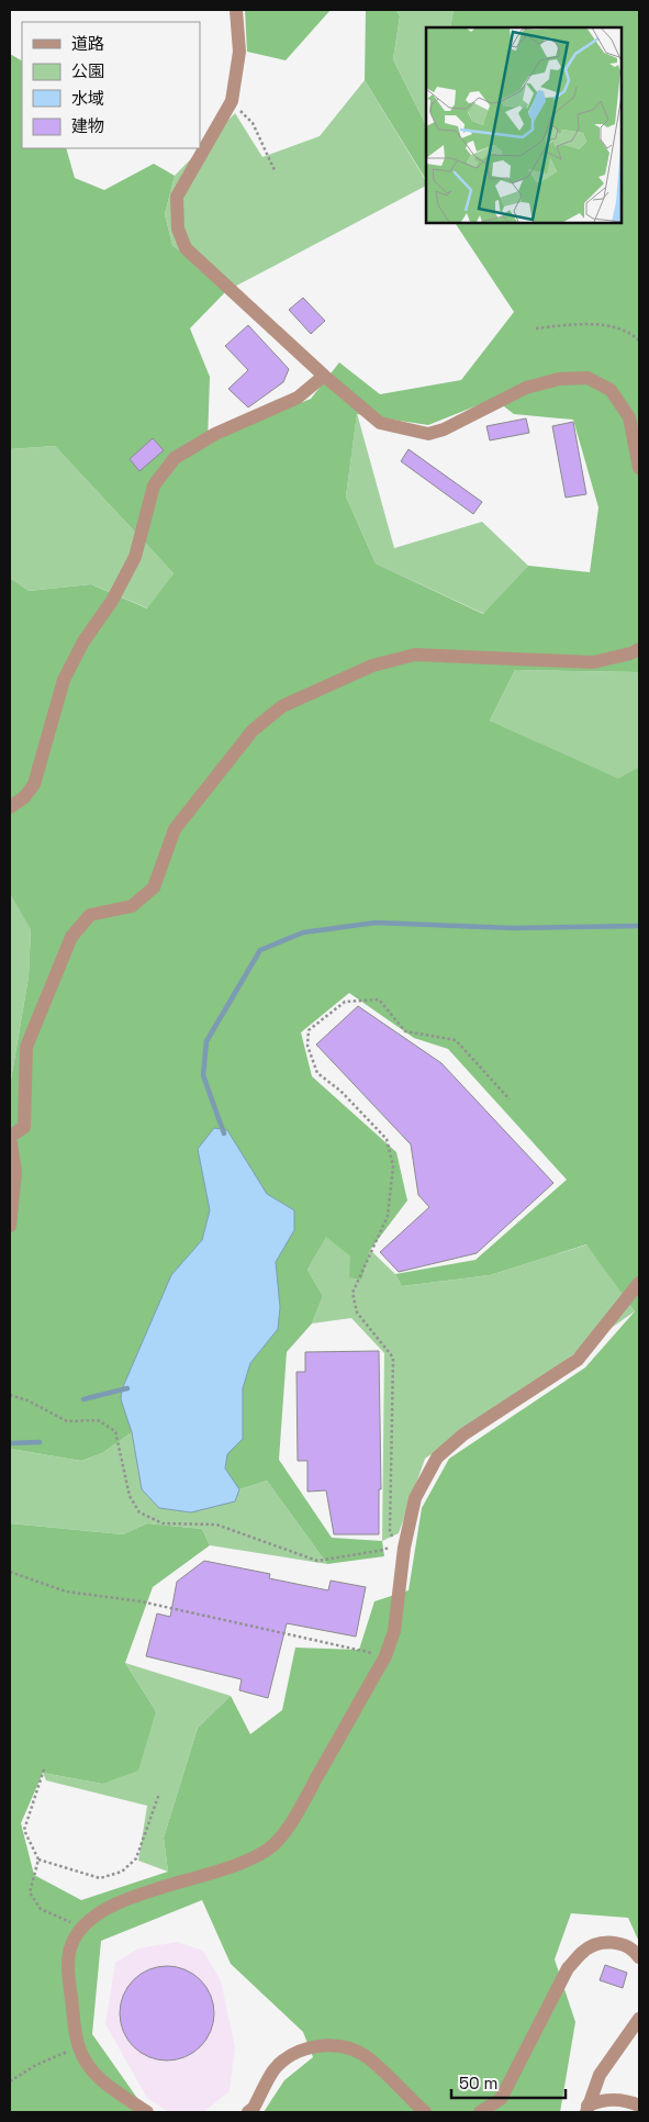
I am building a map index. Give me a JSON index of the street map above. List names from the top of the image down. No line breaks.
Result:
{"legend":["道路","公園","水域","建物"],"scale_bar":"50 m"}
